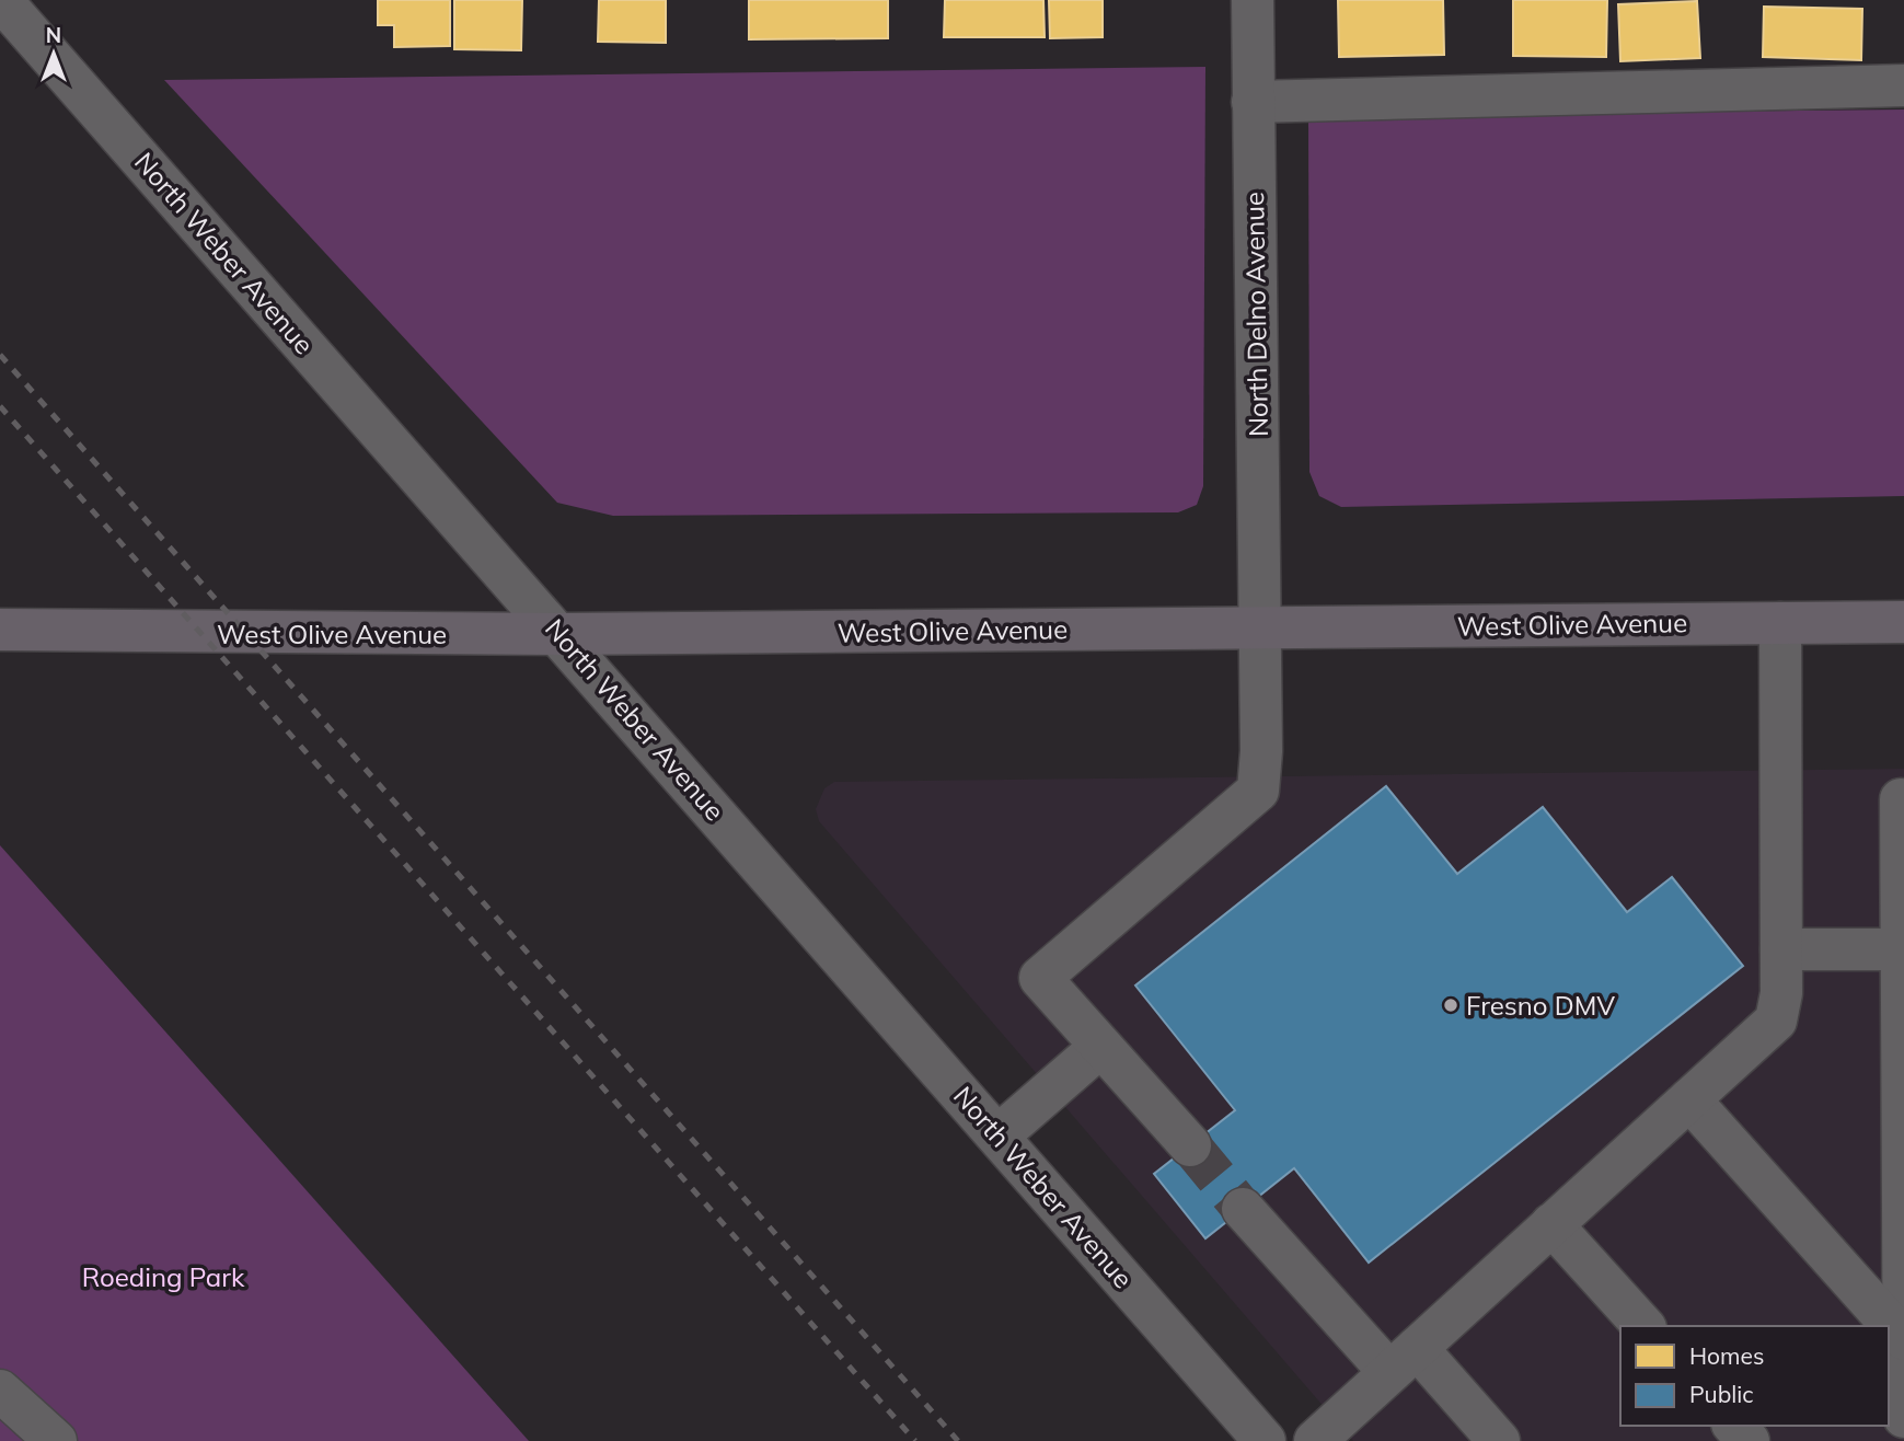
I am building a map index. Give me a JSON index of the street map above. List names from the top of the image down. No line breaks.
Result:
{"streets":{"main road":["West Olive Avenue"],"street":["North Weber Avenue","North Delno Avenue"]},"crossings":[["North Weber Avenue","West Olive Avenue"],["North Delno Avenue","West Olive Avenue"]],"parks":["Roeding Park"],"places":["Fresno DMV"],"legend":["Homes","Public"],"north":"top"}
